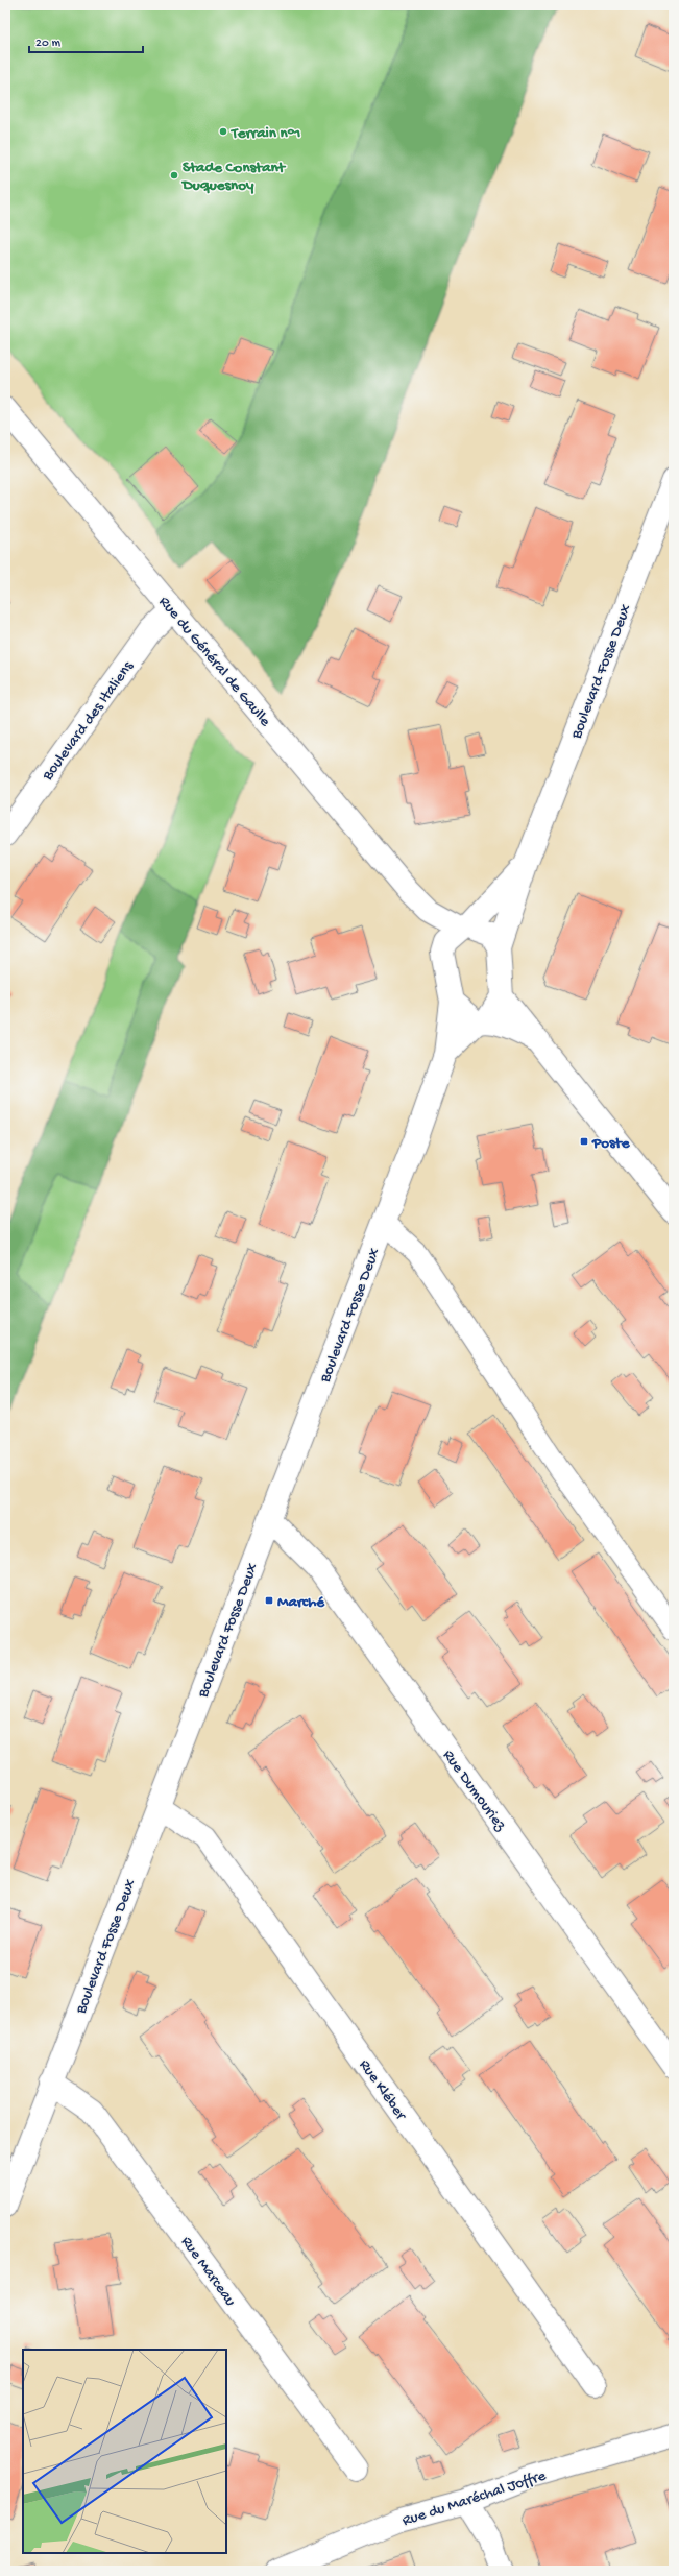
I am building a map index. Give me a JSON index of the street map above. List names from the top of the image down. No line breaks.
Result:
{"streets":{"street":["Rue du Général de Gaulle","Boulevard Fosse Deux","Boulevard des Italiens","Rue Dumouriez","Rue Kléber","Rue Marceau","Rue du Maréchal Joffre"]},"crossings":[["Rue du Général de Gaulle","Boulevard Fosse Deux"],["Rue du Général de Gaulle","Boulevard des Italiens"],["Boulevard Fosse Deux","Rue Dumouriez"],["Boulevard Fosse Deux","Rue Kléber"],["Boulevard Fosse Deux","Rue Marceau"]],"places":{"other":["Terrain n°1","Stade Constant Duquesnoy"],"transit":["Poste","Marché"]},"scale_bar":"20 m"}
